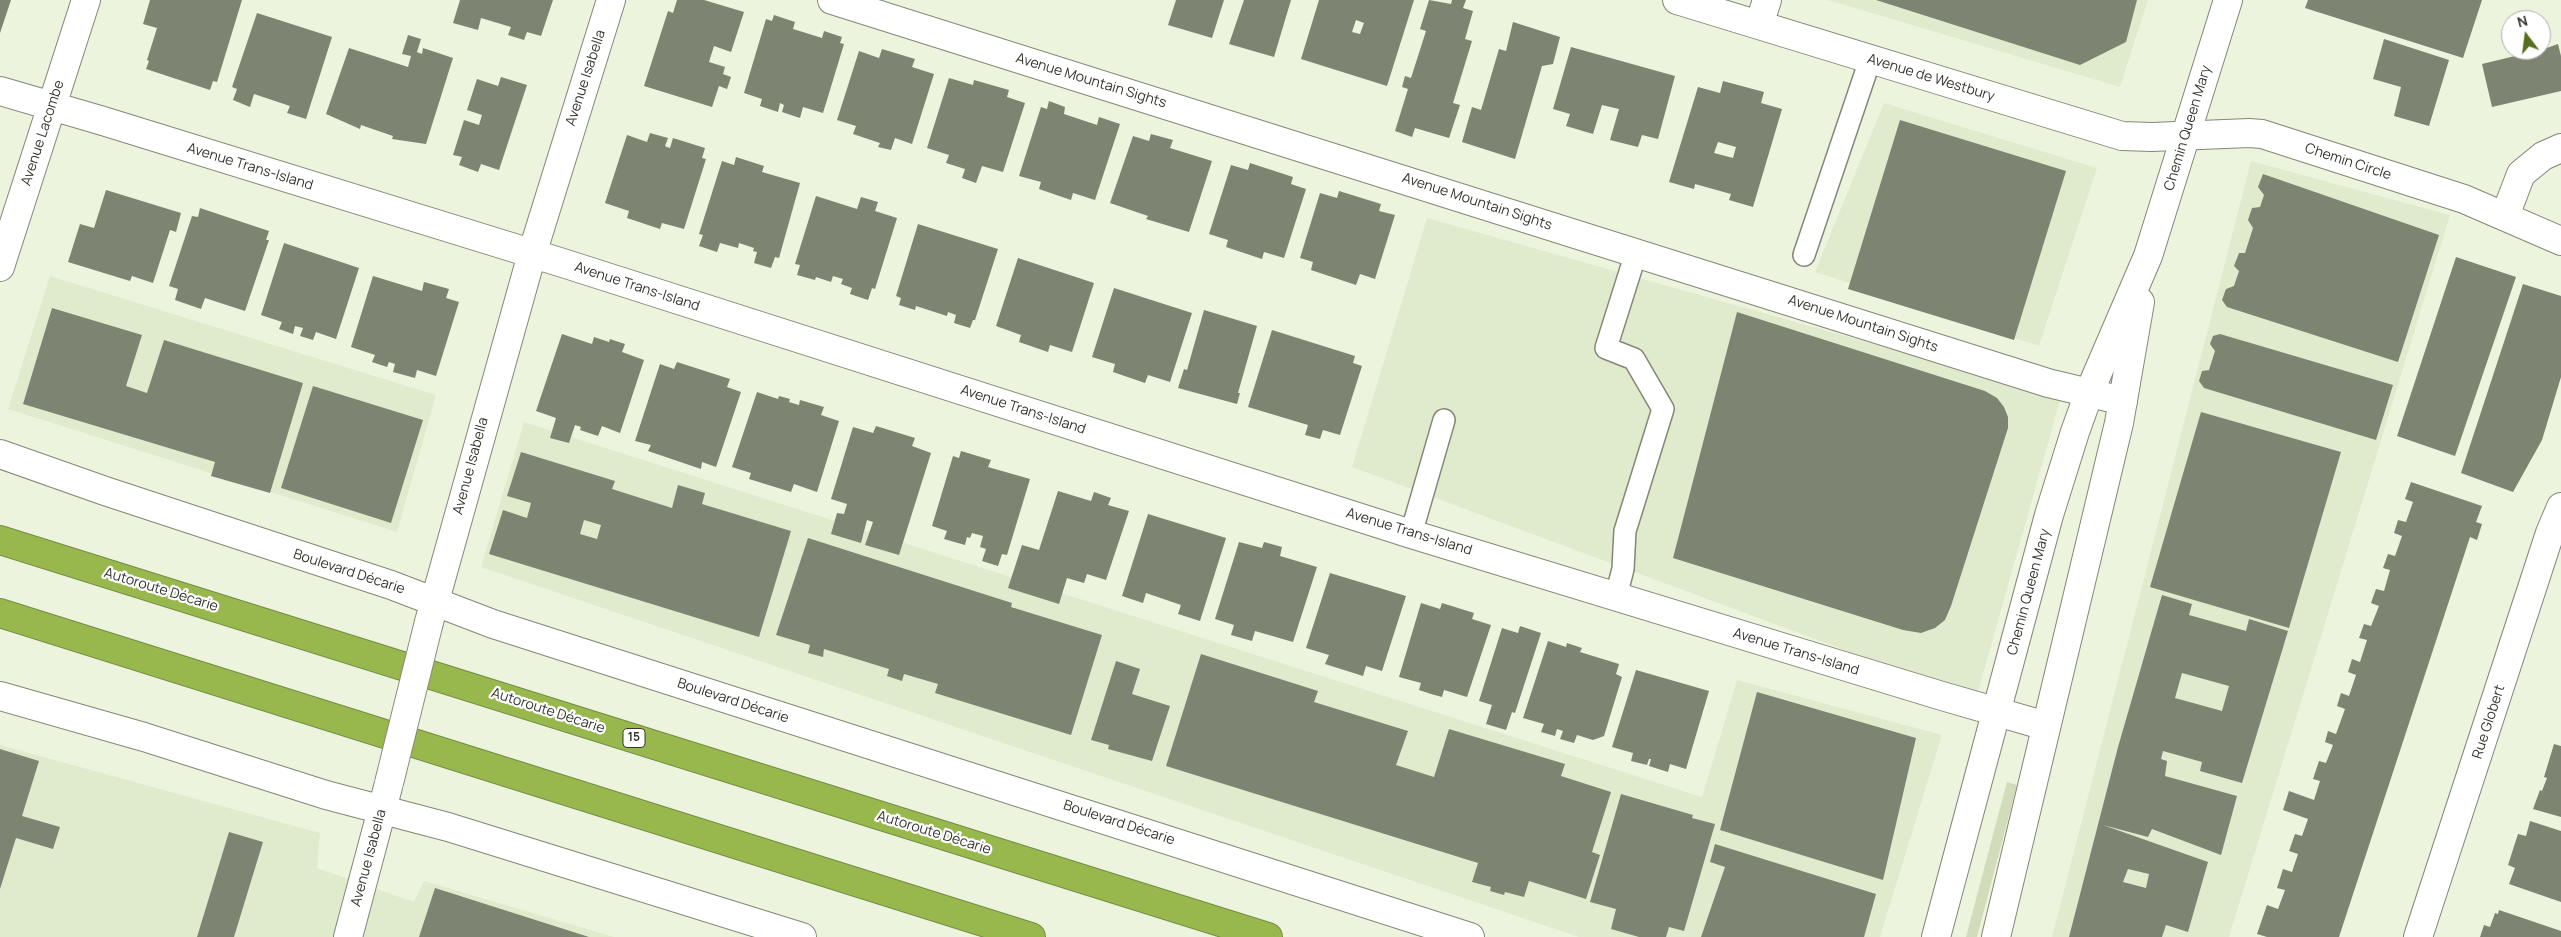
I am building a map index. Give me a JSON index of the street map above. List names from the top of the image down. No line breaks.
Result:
{"streets":{"highway":["Autoroute Décarie","15"],"street":["Avenue Isabella","Avenue de Westbury","Avenue Mountain Sights","Chemin Queen Mary","Avenue Lacombe","Chemin Circle","Avenue Trans-Island","Boulevard Décarie","Rue Globert"]},"crossings":[["Avenue Isabella","Avenue Trans-Island"],["Avenue Isabella","Boulevard Décarie"],["Avenue de Westbury","Chemin Queen Mary"],["Avenue de Westbury","Chemin Circle"],["Avenue Mountain Sights","Chemin Queen Mary"],["Chemin Queen Mary","Chemin Circle"],["Chemin Queen Mary","Avenue Trans-Island"],["Avenue Lacombe","Avenue Trans-Island"]],"north":"top"}
